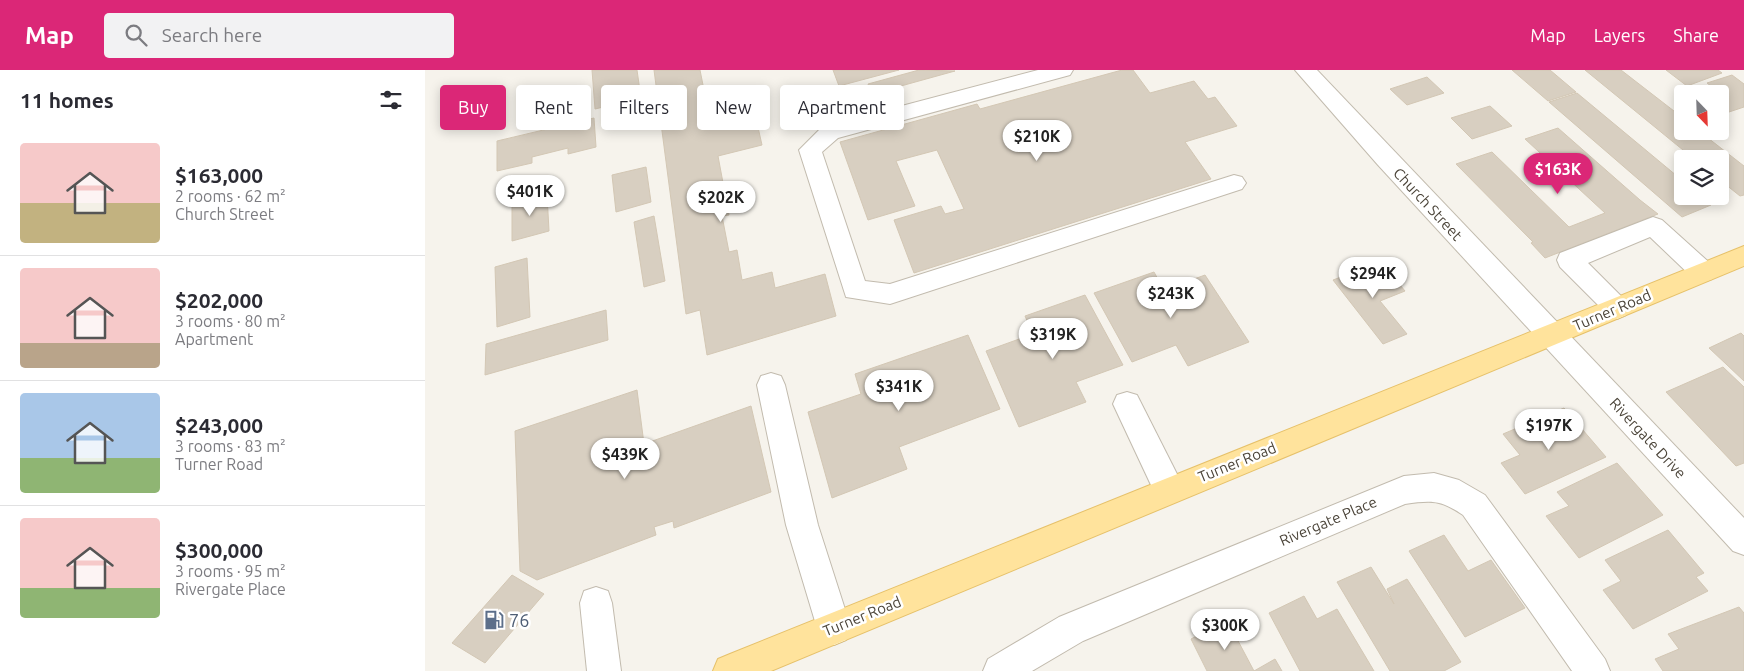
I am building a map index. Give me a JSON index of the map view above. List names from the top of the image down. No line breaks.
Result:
{"streets":{"main road":["Turner Road"],"street":["Church Street","Rivergate Drive","Rivergate Place"]},"crossings":[["Church Street","Turner Road"],["Church Street","Rivergate Drive"],["Turner Road","Rivergate Drive"]],"places":{"fuel station":["76"]},"north":"bottom right","page":{"header":"Map","search":"Search here","nav":["Map","Layers","Share"],"heading":"11 homes","chip":["Buy","Rent","Filters","New","Apartment"],"price":["$210K","$163K","$401K","$202K","$294K","$243K","$319K","$341K","$197K","$439K","$300K"],"list":[{"name":"$163,000","note":"2 rooms · 62 m² · Church Street"},{"name":"$202,000","note":"3 rooms · 80 m² · Apartment"},{"name":"$243,000","note":"3 rooms · 83 m² · Turner Road"},{"name":"$300,000","note":"3 rooms · 95 m² · Rivergate Place"}]}}
